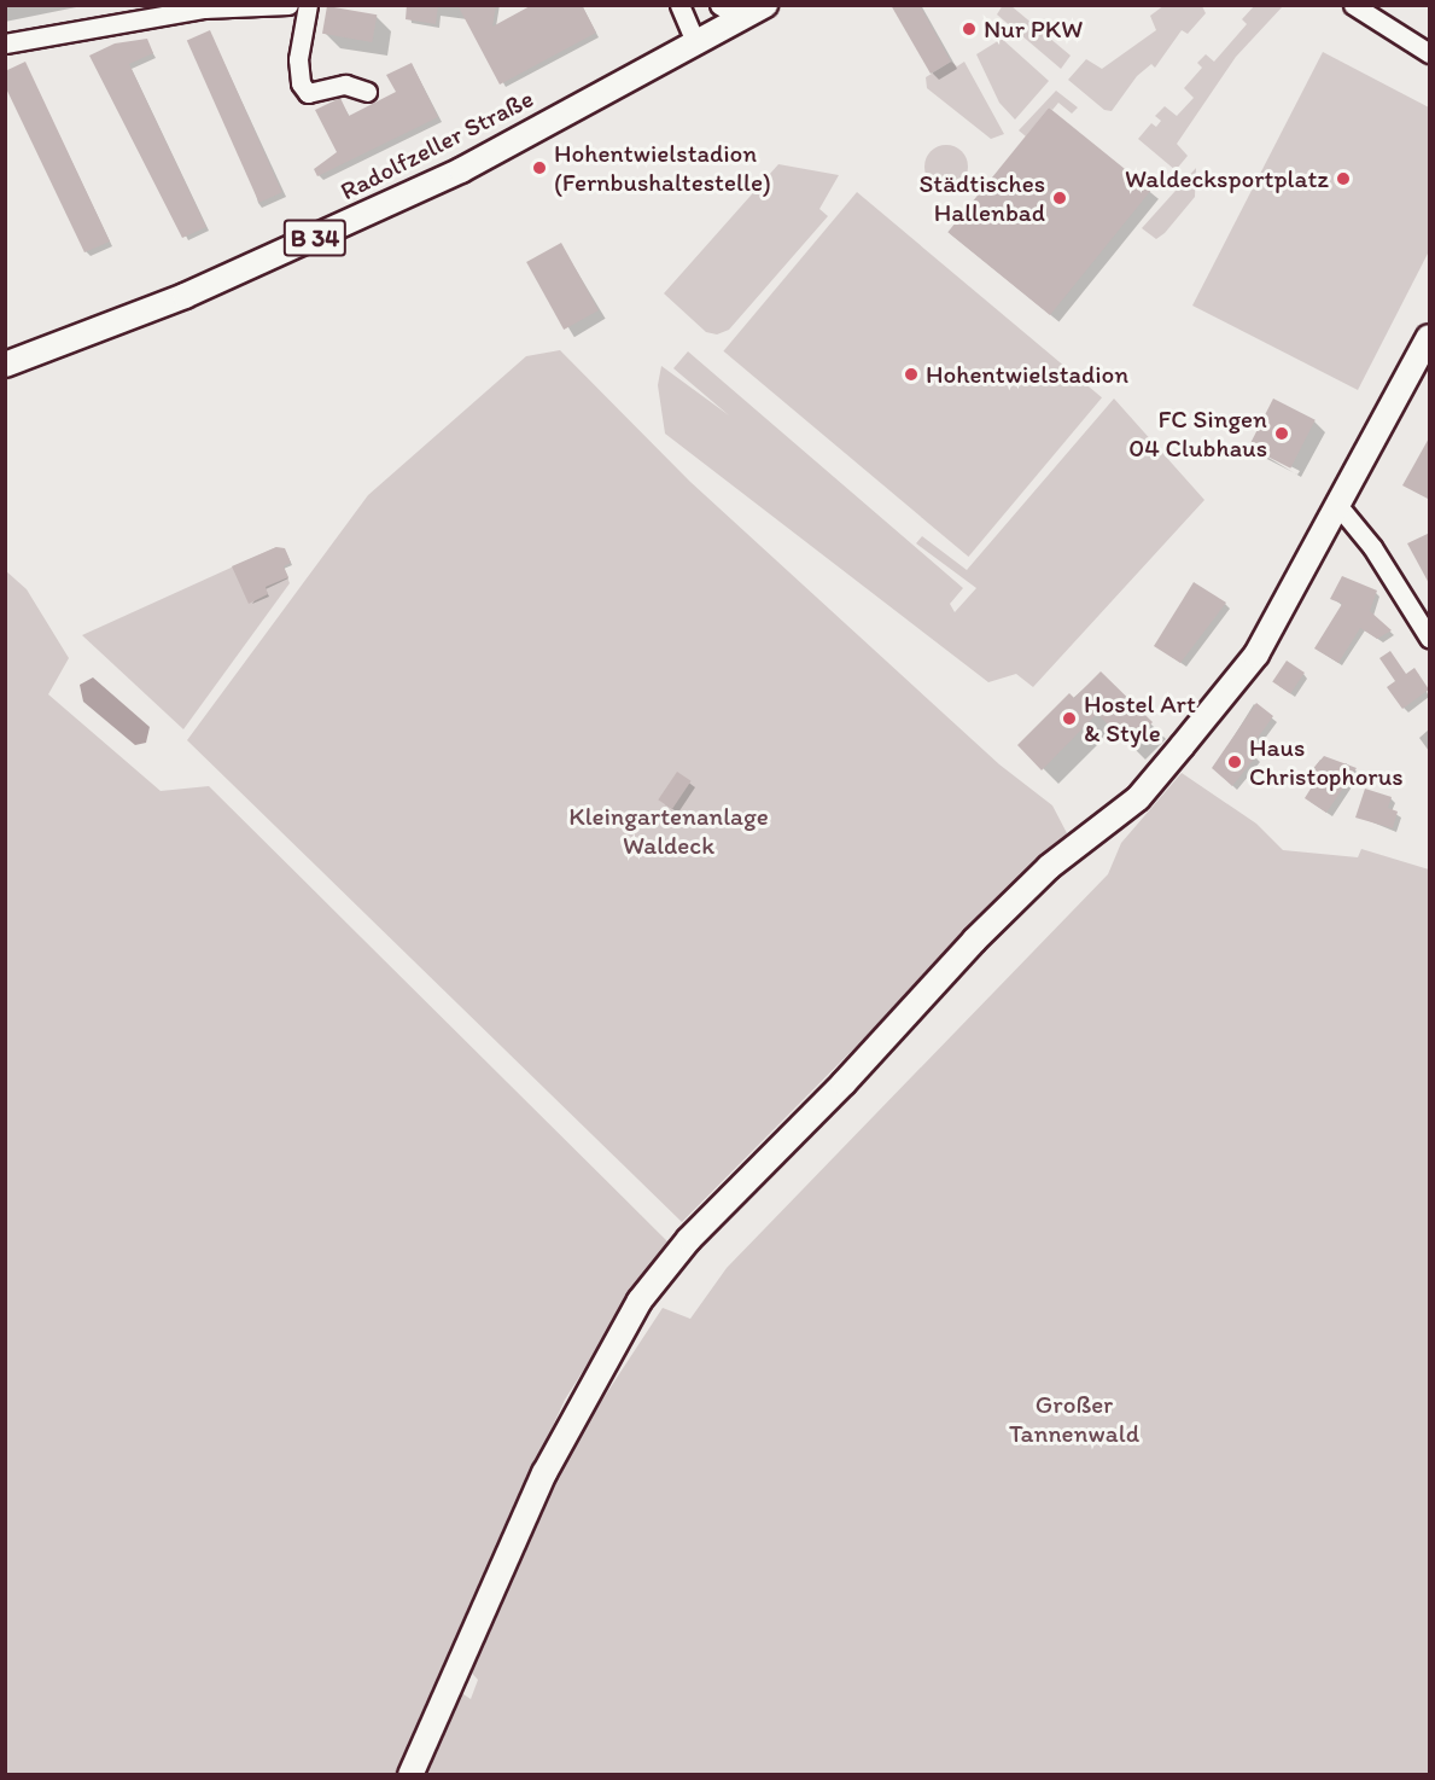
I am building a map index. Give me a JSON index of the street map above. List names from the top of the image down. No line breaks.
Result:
{"streets":{"main road":["Radolfzeller Straße","B 34"]},"parks":["Kleingartenanlage Waldeck","Großer Tannenwald"],"places":["Nur PKW","Hohentwielstadion (Fernbushaltestelle)","Waldecksportplatz","Städtisches Hallenbad","Hohentwielstadion","FC Singen 04 Clubhaus","Hostel Art & Style","Haus Christophorus"]}
